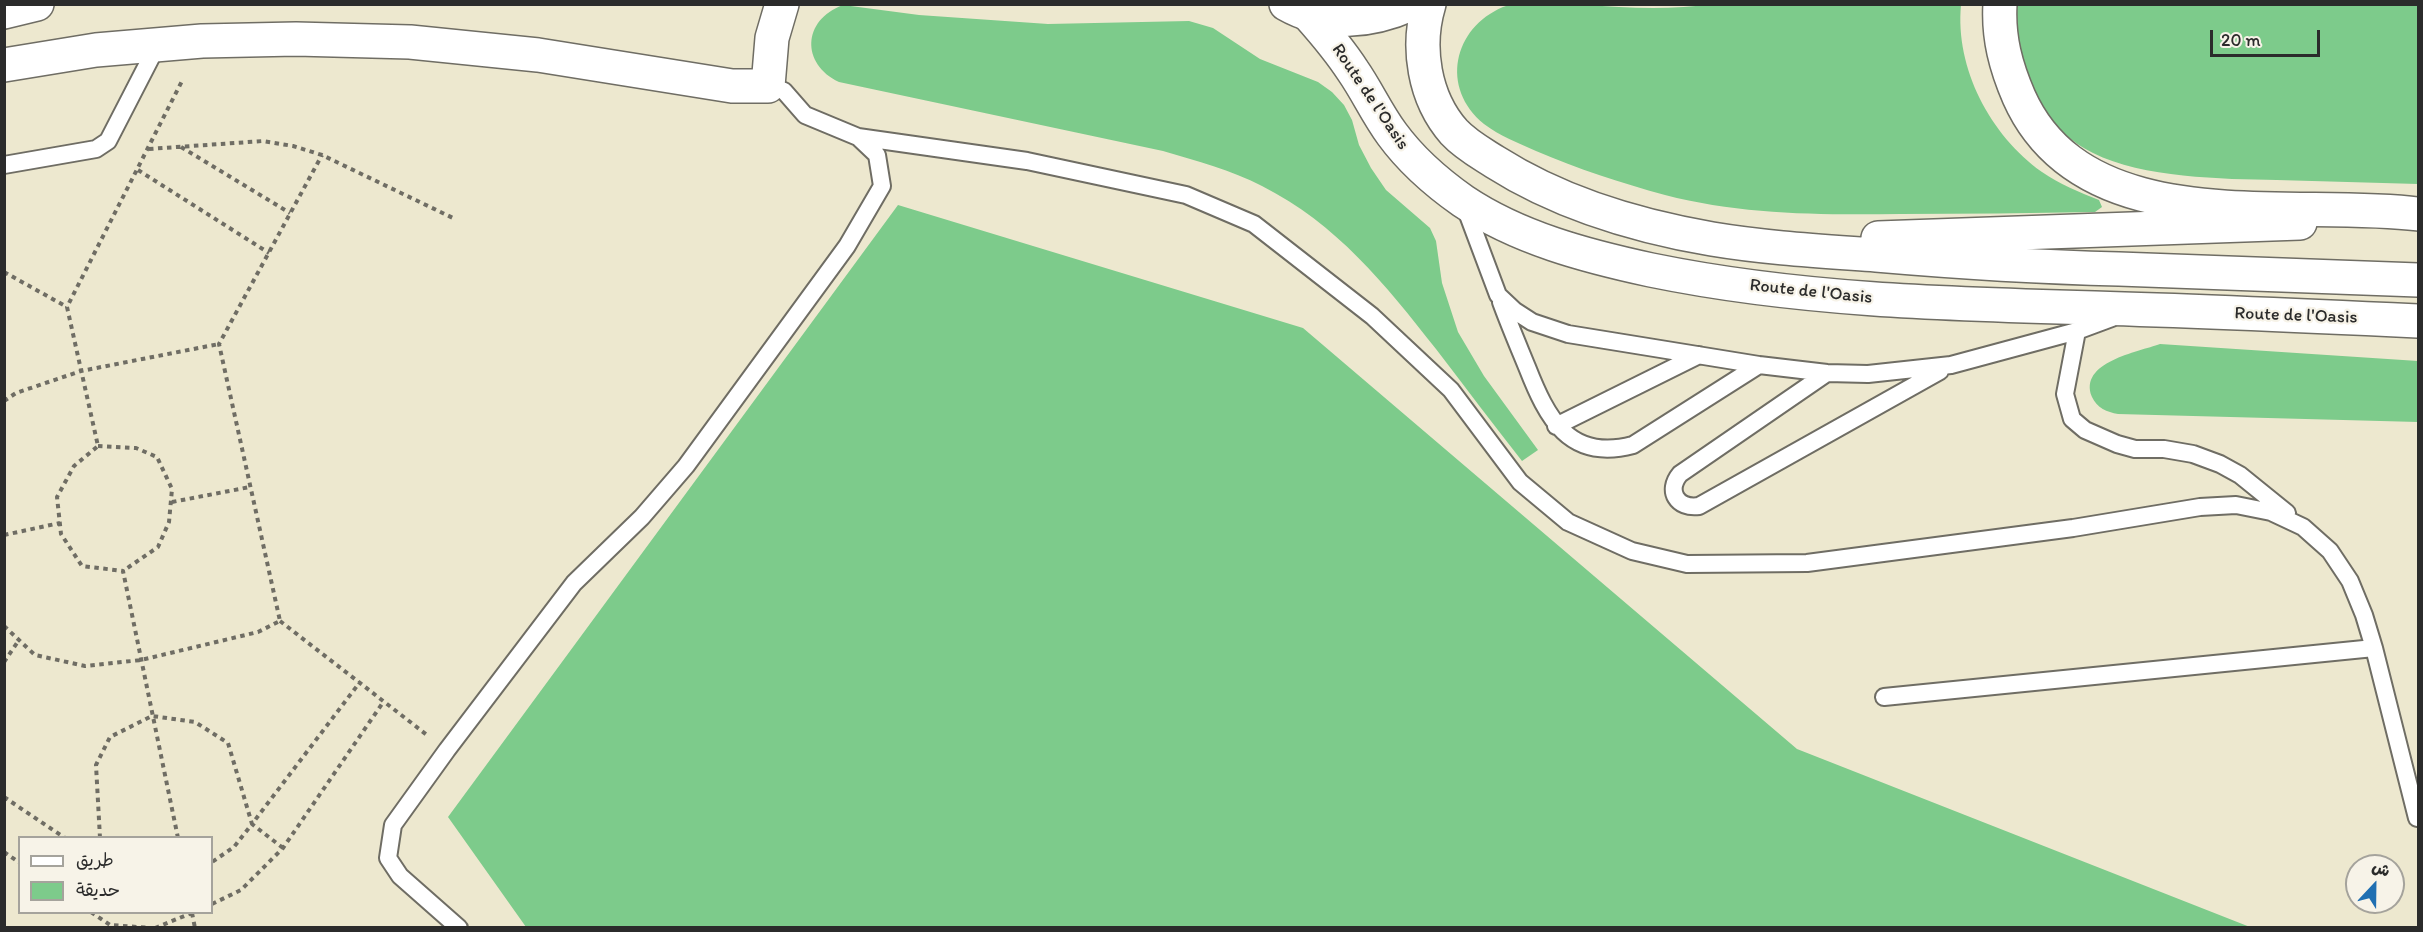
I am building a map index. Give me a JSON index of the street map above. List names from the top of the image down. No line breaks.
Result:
{"streets":{"main road":["Route de l'Oasis"]},"legend":["طريق","حديقة"],"scale_bar":"20 m","north":"top"}
